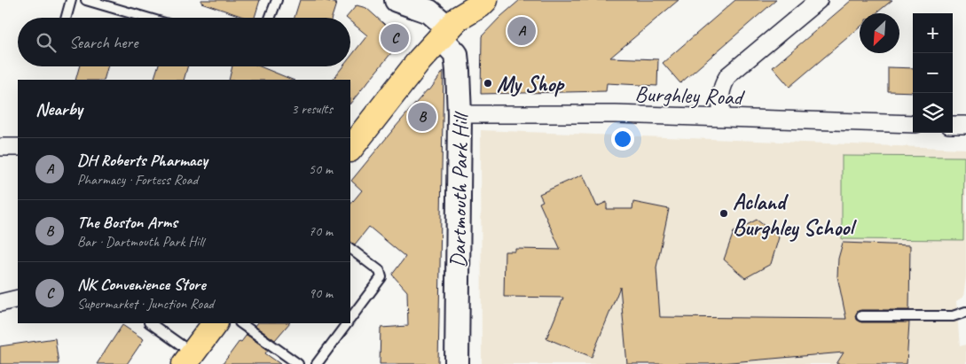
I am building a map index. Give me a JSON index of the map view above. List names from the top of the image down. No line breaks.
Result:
{"streets":{"street":["Burghley Road","Dartmouth Park Hill"]},"crossings":[["Burghley Road","Dartmouth Park Hill"]],"places":["My Shop","Acland Burghley School"],"north":"bottom left","page":{"map_buttons":["+","−"],"pins":["A","C","B"],"search":"Search here","heading":["Nearby","3 results"],"list":[{"mark":"A","name":"DH Roberts Pharmacy","note":"Pharmacy · Fortess Road","value":"50 m"},{"mark":"B","name":"The Boston Arms","note":"Bar · Dartmouth Park Hill","value":"70 m"},{"mark":"C","name":"NK Convenience Store","note":"Supermarket · Junction Road","value":"90 m"}]}}
